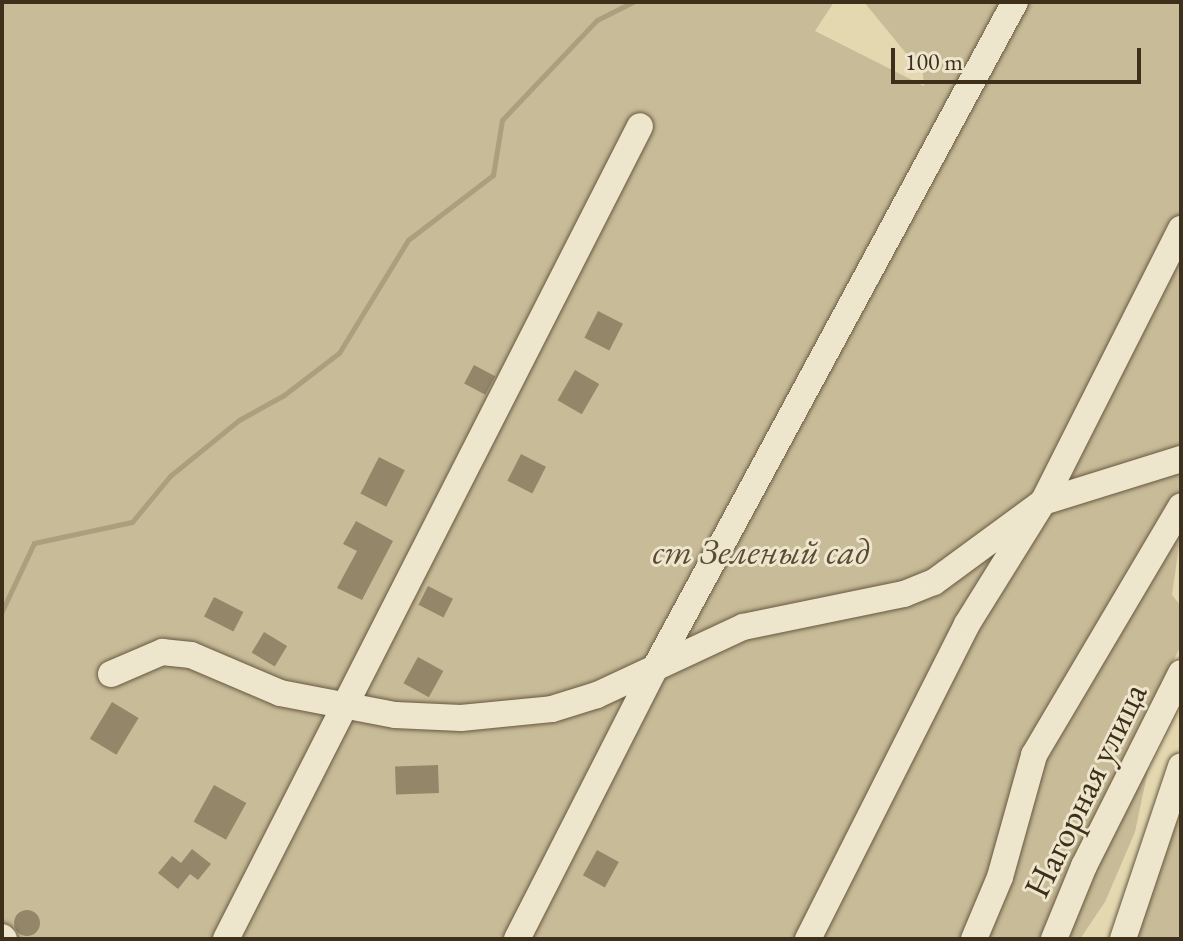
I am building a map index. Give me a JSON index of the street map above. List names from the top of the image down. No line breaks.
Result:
{"streets":{"street":["Нагорная улица"]},"parks":["ст Зеленый сад"],"scale_bar":"100 m"}
